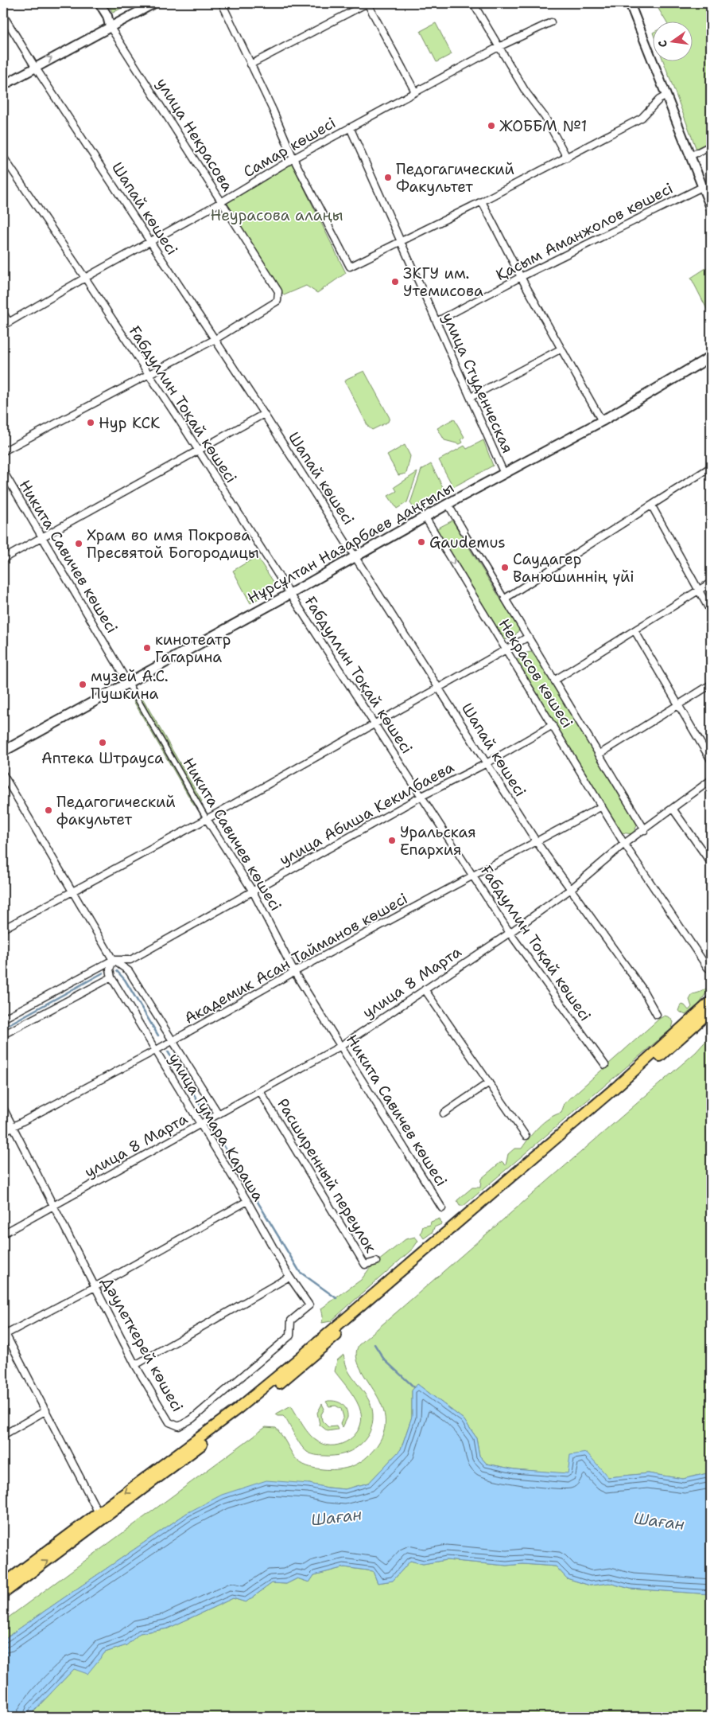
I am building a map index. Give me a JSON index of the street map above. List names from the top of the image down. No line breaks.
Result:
{"streets":{"main road":["Нұрсұлтан Назарбаев даңғылы"],"street":["улица Некрасова","Самар көшесі","Шапай көшесі","Қасым Аманжолов көшесі","улица Студенческая","Ғабдуллин Тоқай көшесі","Никита Савичев көшесі","Некрасов көшесі","улица Абиша Кекилбаева","Академик Асан Тайманов көшесі","улица 8 Марта","улица Гумара Караша","Расширенный переулок","Дәулеткерей көшесі"]},"crossings":[["улица Некрасова","Самар көшесі"],["улица Некрасова","Шапай көшесі"],["Самар көшесі","Шапай көшесі"],["Самар көшесі","улица Студенческая"],["Самар көшесі","Ғабдуллин Тоқай көшесі"],["Шапай көшесі","Нұрсұлтан Назарбаев даңғылы"],["Шапай көшесі","улица Абиша Кекилбаева"],["Шапай көшесі","Академик Асан Тайманов көшесі"],["Шапай көшесі","улица 8 Марта"],["Қасым Аманжолов көшесі","улица Студенческая"],["улица Студенческая","Нұрсұлтан Назарбаев даңғылы"],["Ғабдуллин Тоқай көшесі","Нұрсұлтан Назарбаев даңғылы"],["Ғабдуллин Тоқай көшесі","улица Абиша Кекилбаева"],["Ғабдуллин Тоқай көшесі","Академик Асан Тайманов көшесі"],["Ғабдуллин Тоқай көшесі","улица 8 Марта"],["Нұрсұлтан Назарбаев даңғылы","Никита Савичев көшесі"],["Нұрсұлтан Назарбаев даңғылы","Некрасов көшесі"],["Никита Савичев көшесі","улица Абиша Кекилбаева"],["Никита Савичев көшесі","Академик Асан Тайманов көшесі"],["Никита Савичев көшесі","улица 8 Марта"],["Некрасов көшесі","улица Абиша Кекилбаева"],["Некрасов көшесі","Академик Асан Тайманов көшесі"],["Некрасов көшесі","улица 8 Марта"],["улица Абиша Кекилбаева","улица Гумара Караша"],["Академик Асан Тайманов көшесі","улица Гумара Караша"],["Академик Асан Тайманов көшесі","Дәулеткерей көшесі"],["улица 8 Марта","улица Гумара Караша"],["улица 8 Марта","Расширенный переулок"],["улица 8 Марта","Дәулеткерей көшесі"],["улица Гумара Караша","Дәулеткерей көшесі"]],"water":["Шаған"],"parks":["Неурасова алаңы"],"places":["ЖОББМ №1","Педогагический Факультет","ЗКГУ им. Утемисова","Нур КСК","Gaudemus","Храм во имя Покрова Пресвятой Богородицы","Саудагер Ванюшиннің үйі","кинотеатр Гагарина","музей А.С. Пушкина","Аптека Штрауса","Педагогический факультет","Уральская Епархия"],"north":"left"}
